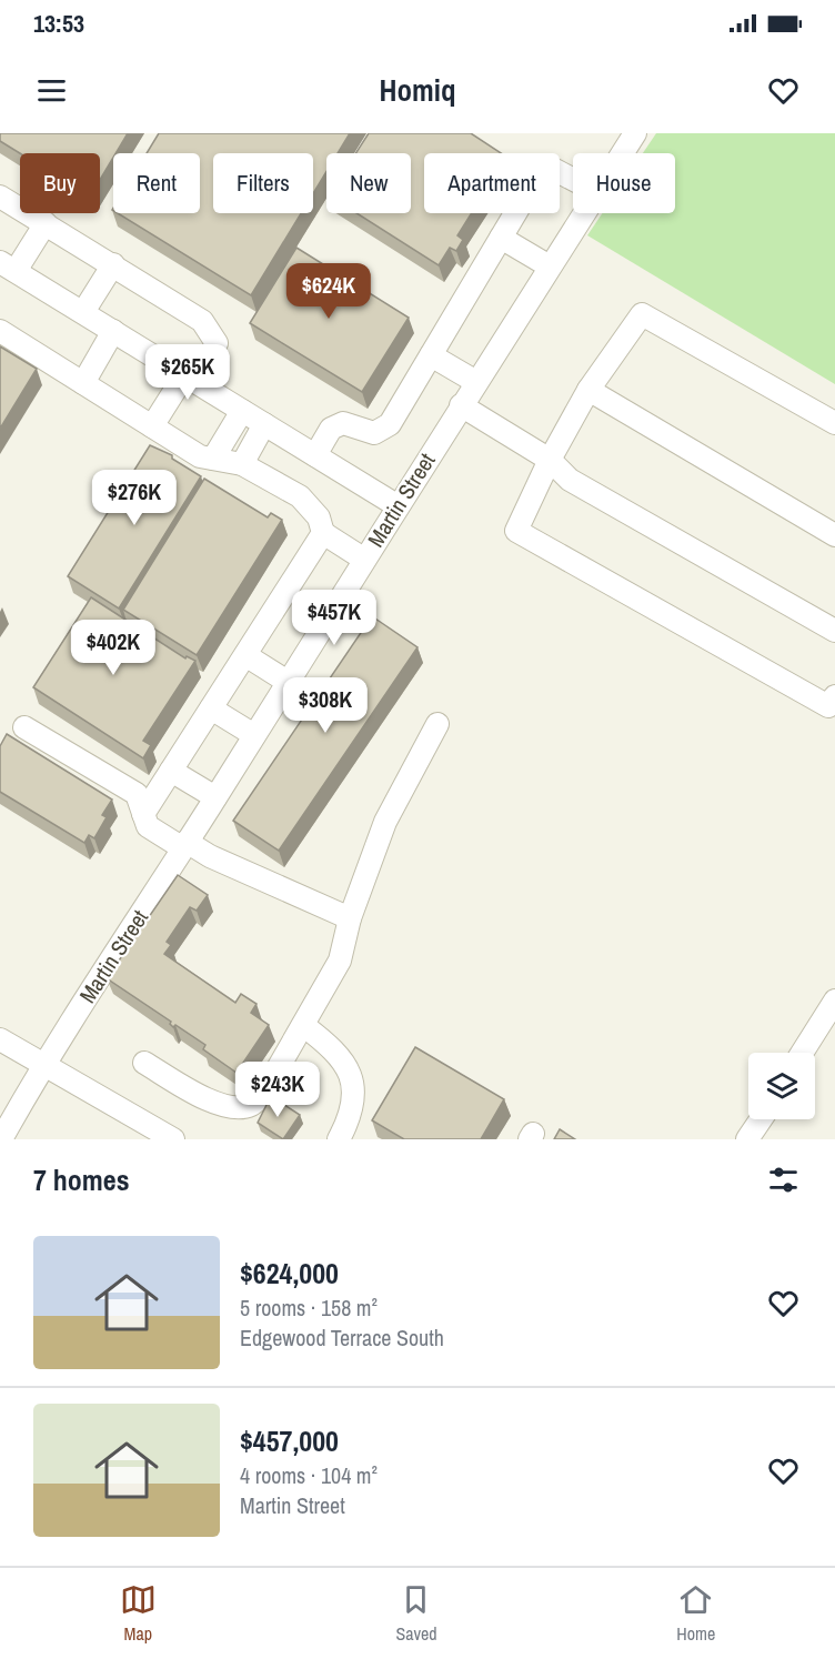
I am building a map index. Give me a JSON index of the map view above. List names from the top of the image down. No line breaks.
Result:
{"streets":{"street":["Martin Street"]},"page":{"status":"13:53","header":"Homiq","chip":["Buy","Rent","Filters","New","Apartment","House"],"price":["$624K","$265K","$276K","$457K","$402K","$308K","$243K"],"heading":"7 homes","list":[{"name":"$624,000","note":"5 rooms · 158 m² · Edgewood Terrace South"},{"name":"$457,000","note":"4 rooms · 104 m² · Martin Street"}],"tabs":["Map","Saved","Home"]}}
